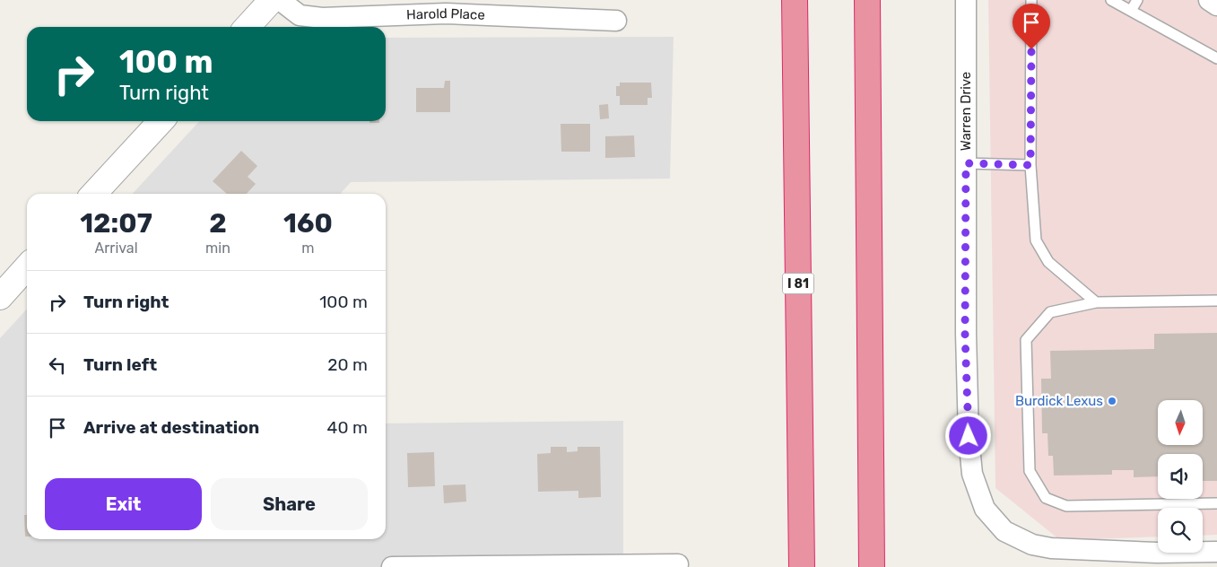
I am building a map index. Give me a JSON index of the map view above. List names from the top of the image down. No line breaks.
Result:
{"streets":{"highway":["I 81"],"street":["Harold Place","Warren Drive"]},"places":["Burdick Lexus"],"north":"bottom","page":{"turn":["100 m","Turn right"],"eta":["12:07","Arrival","2","min","160","m"],"list":[{"name":"Turn right","value":"100 m"},{"name":"Turn left","value":"20 m"},{"name":"Arrive at destination","value":"40 m"}],"buttons":["Exit","Share"]}}
